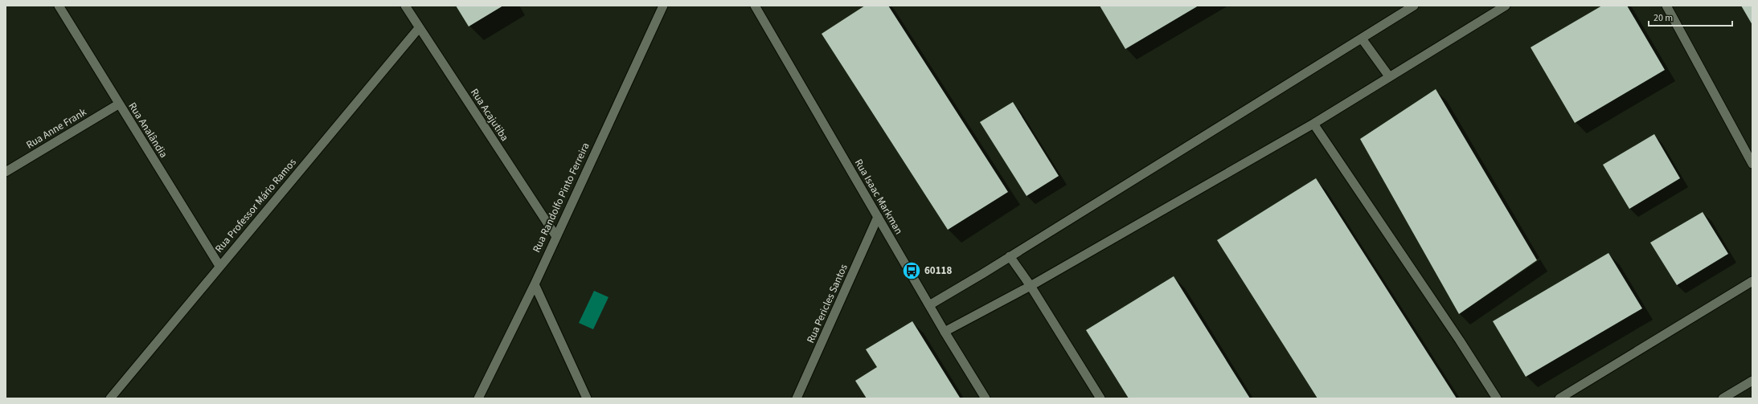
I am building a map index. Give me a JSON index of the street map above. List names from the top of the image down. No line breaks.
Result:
{"streets":{"street":["Rua Acajutiba","Rua Anne Frank","Rua Analândia","Rua Isaac Markman","Rua Randolfo Pinto Ferreira","Rua Professor Mário Ramos","Rua Pericles Santos"]},"crossings":[["Rua Acajutiba","Rua Randolfo Pinto Ferreira"],["Rua Acajutiba","Rua Professor Mário Ramos"],["Rua Anne Frank","Rua Analândia"],["Rua Analândia","Rua Professor Mário Ramos"],["Rua Isaac Markman","Rua Pericles Santos"]],"places":{"bus stop":["60118"]},"scale_bar":"20 m"}
